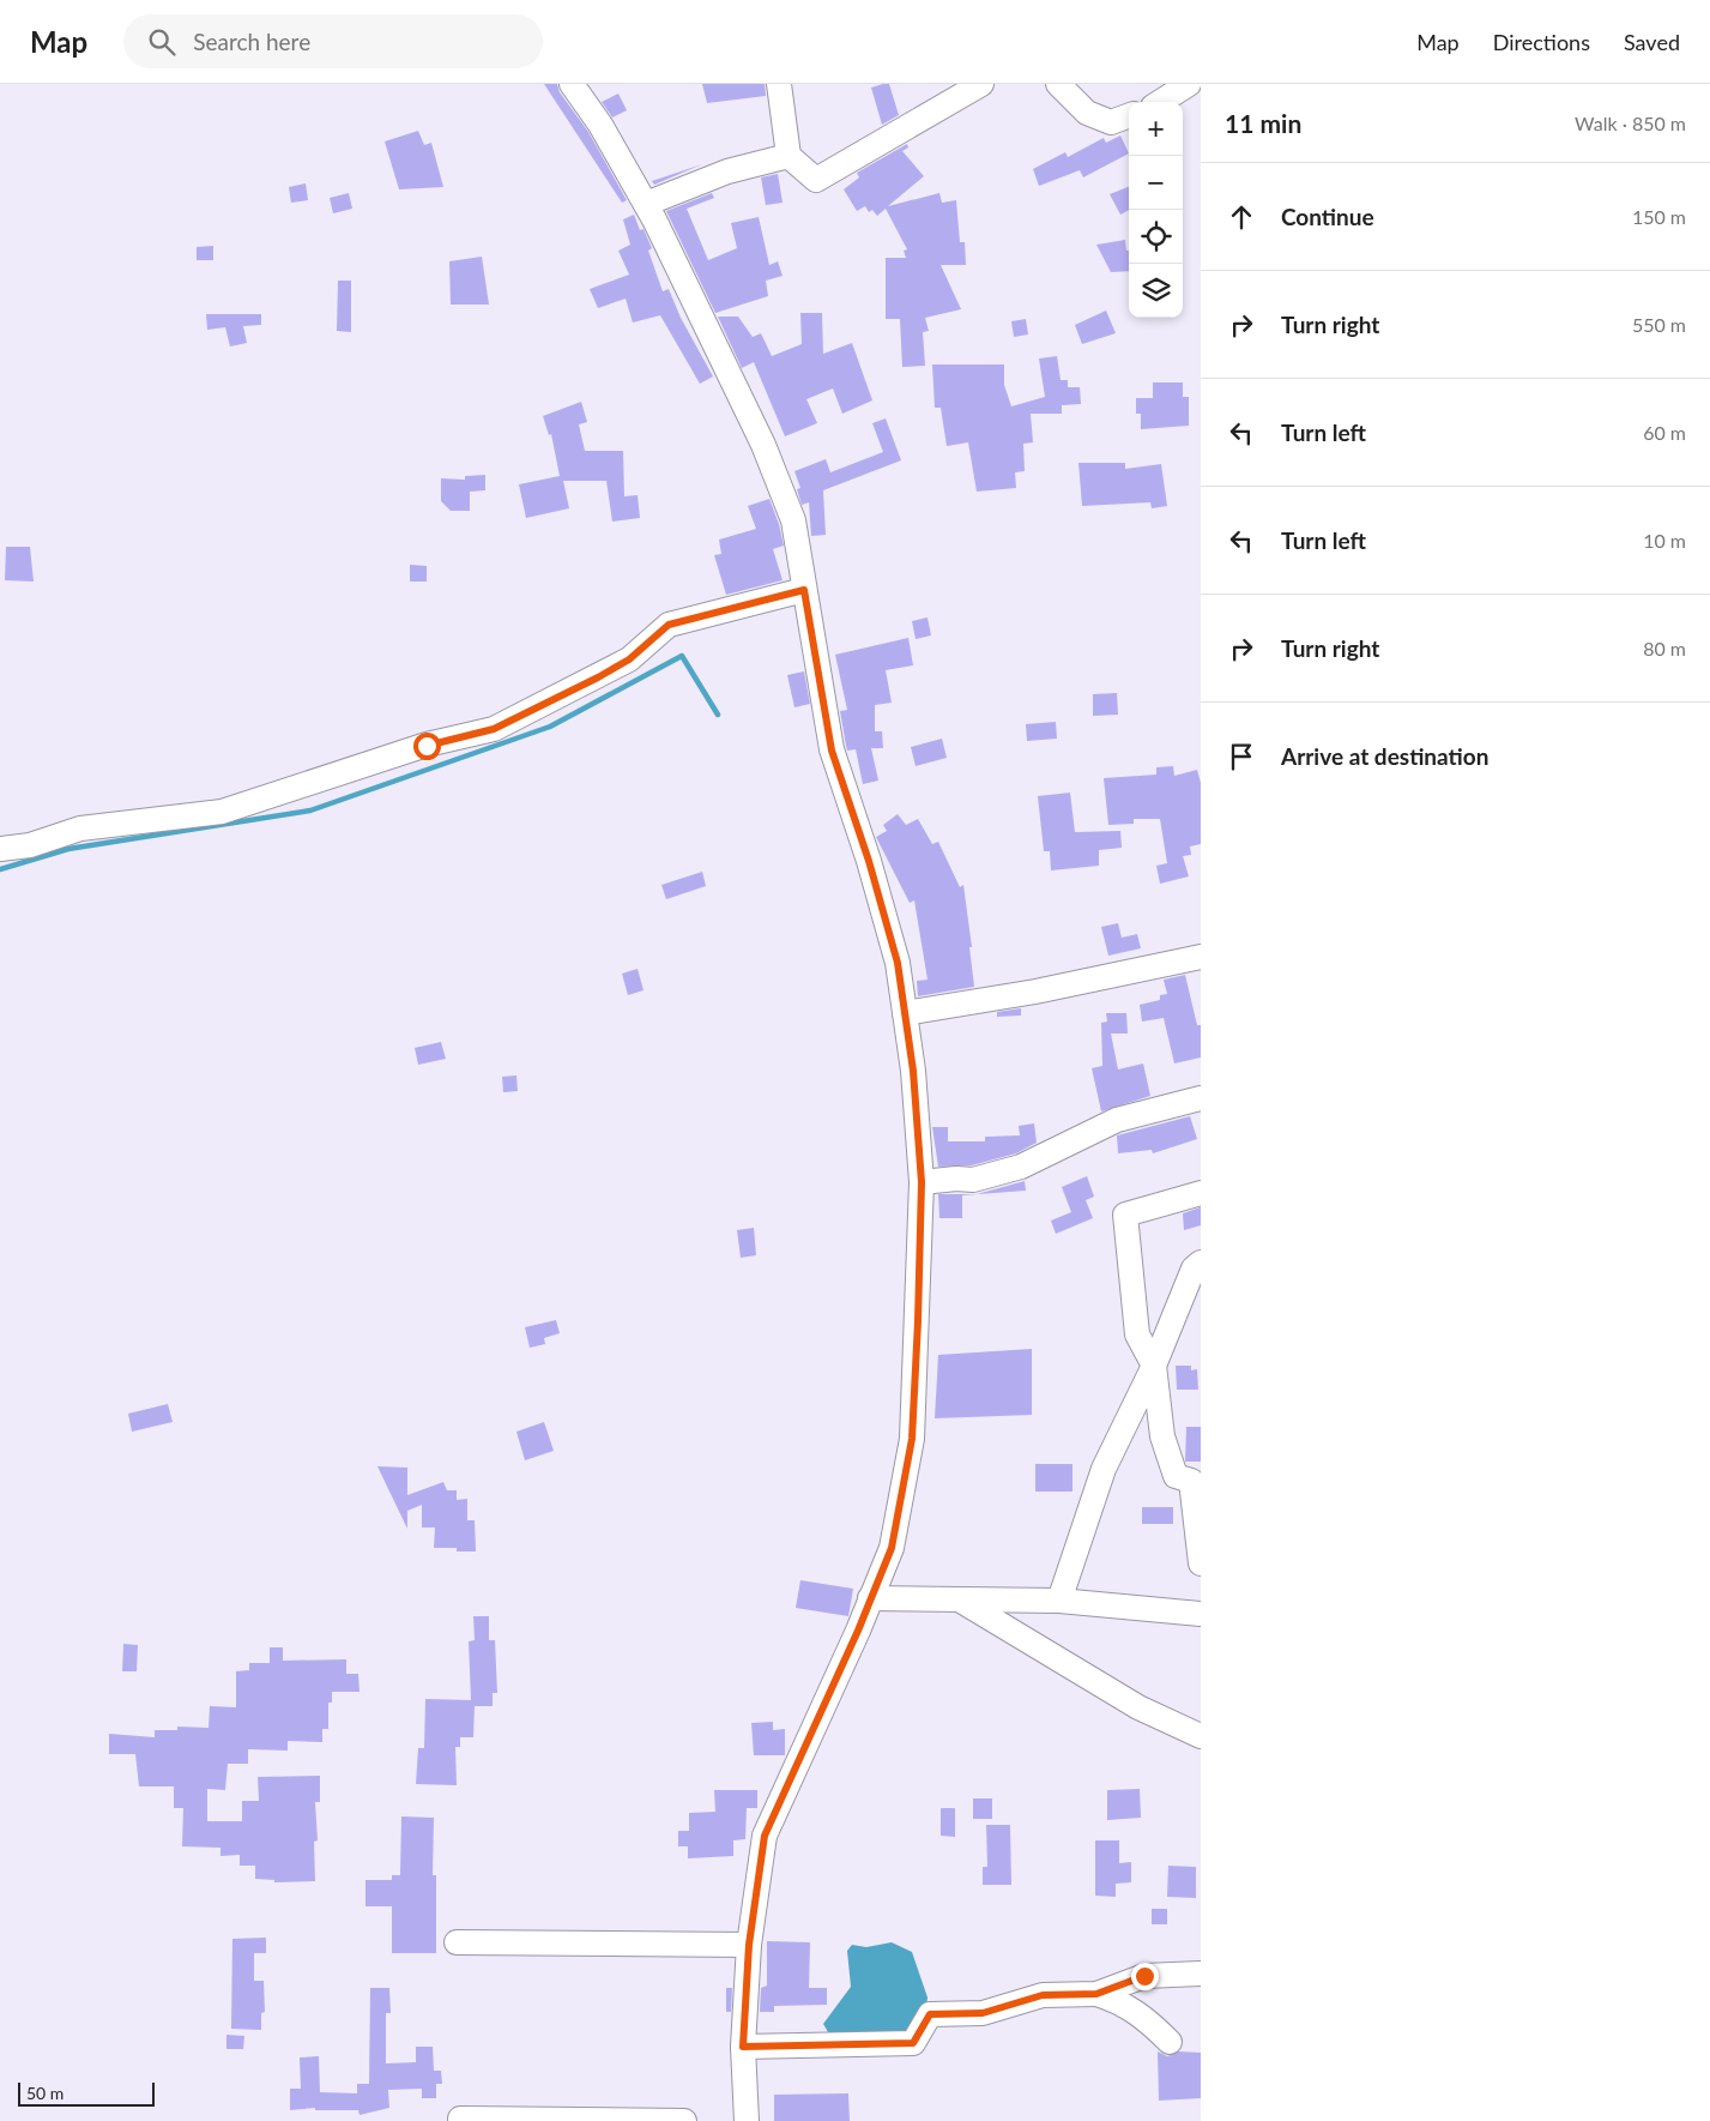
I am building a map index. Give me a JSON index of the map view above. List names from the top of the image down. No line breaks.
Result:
{"scale_bar":"50 m","page":{"header":"Map","search":"Search here","nav":["Map","Directions","Saved"],"heading":["11 min","Walk · 850 m"],"map_buttons":["+","−"],"list":[["Continue","150 m"],["Turn right","550 m"],["Turn left","60 m"],["Turn left","10 m"],["Turn right","80 m"],"Arrive at destination"],"scale":"50 m"}}
